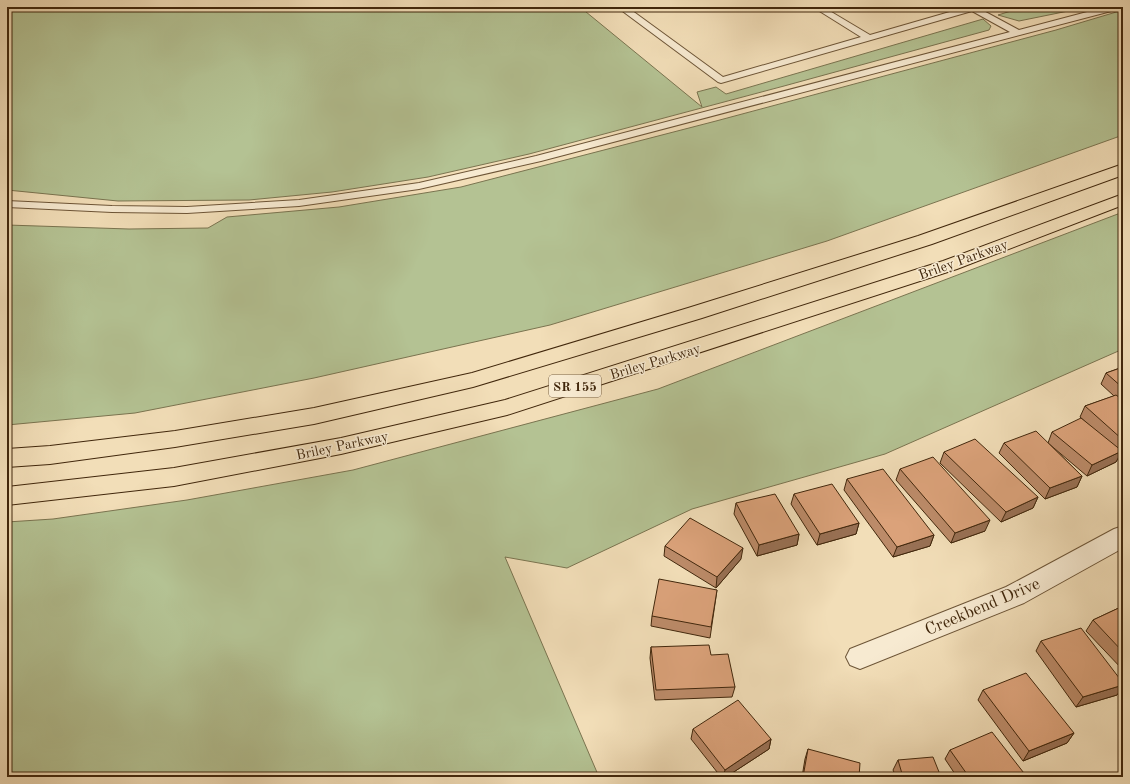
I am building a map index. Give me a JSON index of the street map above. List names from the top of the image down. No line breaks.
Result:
{"streets":{"highway":["Briley Parkway","SR 155"],"street":["Creekbend Drive"]}}
